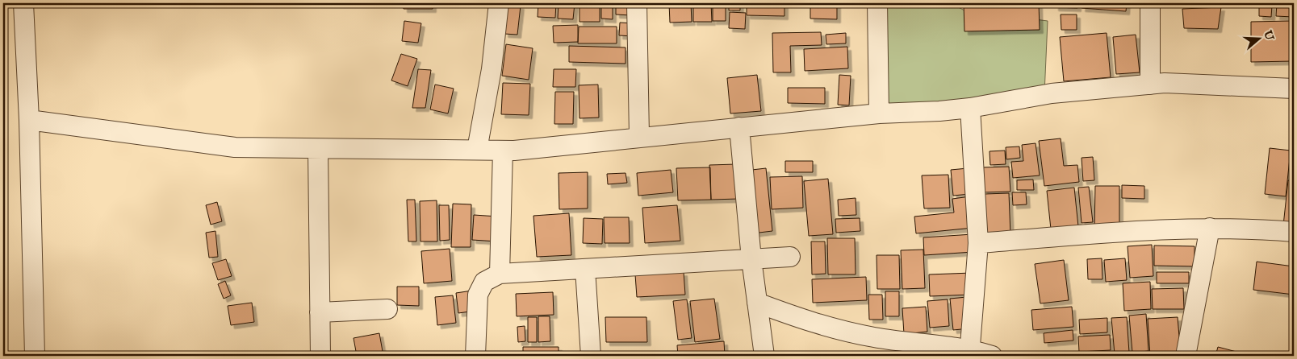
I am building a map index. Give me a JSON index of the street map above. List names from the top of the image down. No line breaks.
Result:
{"north":"right"}
